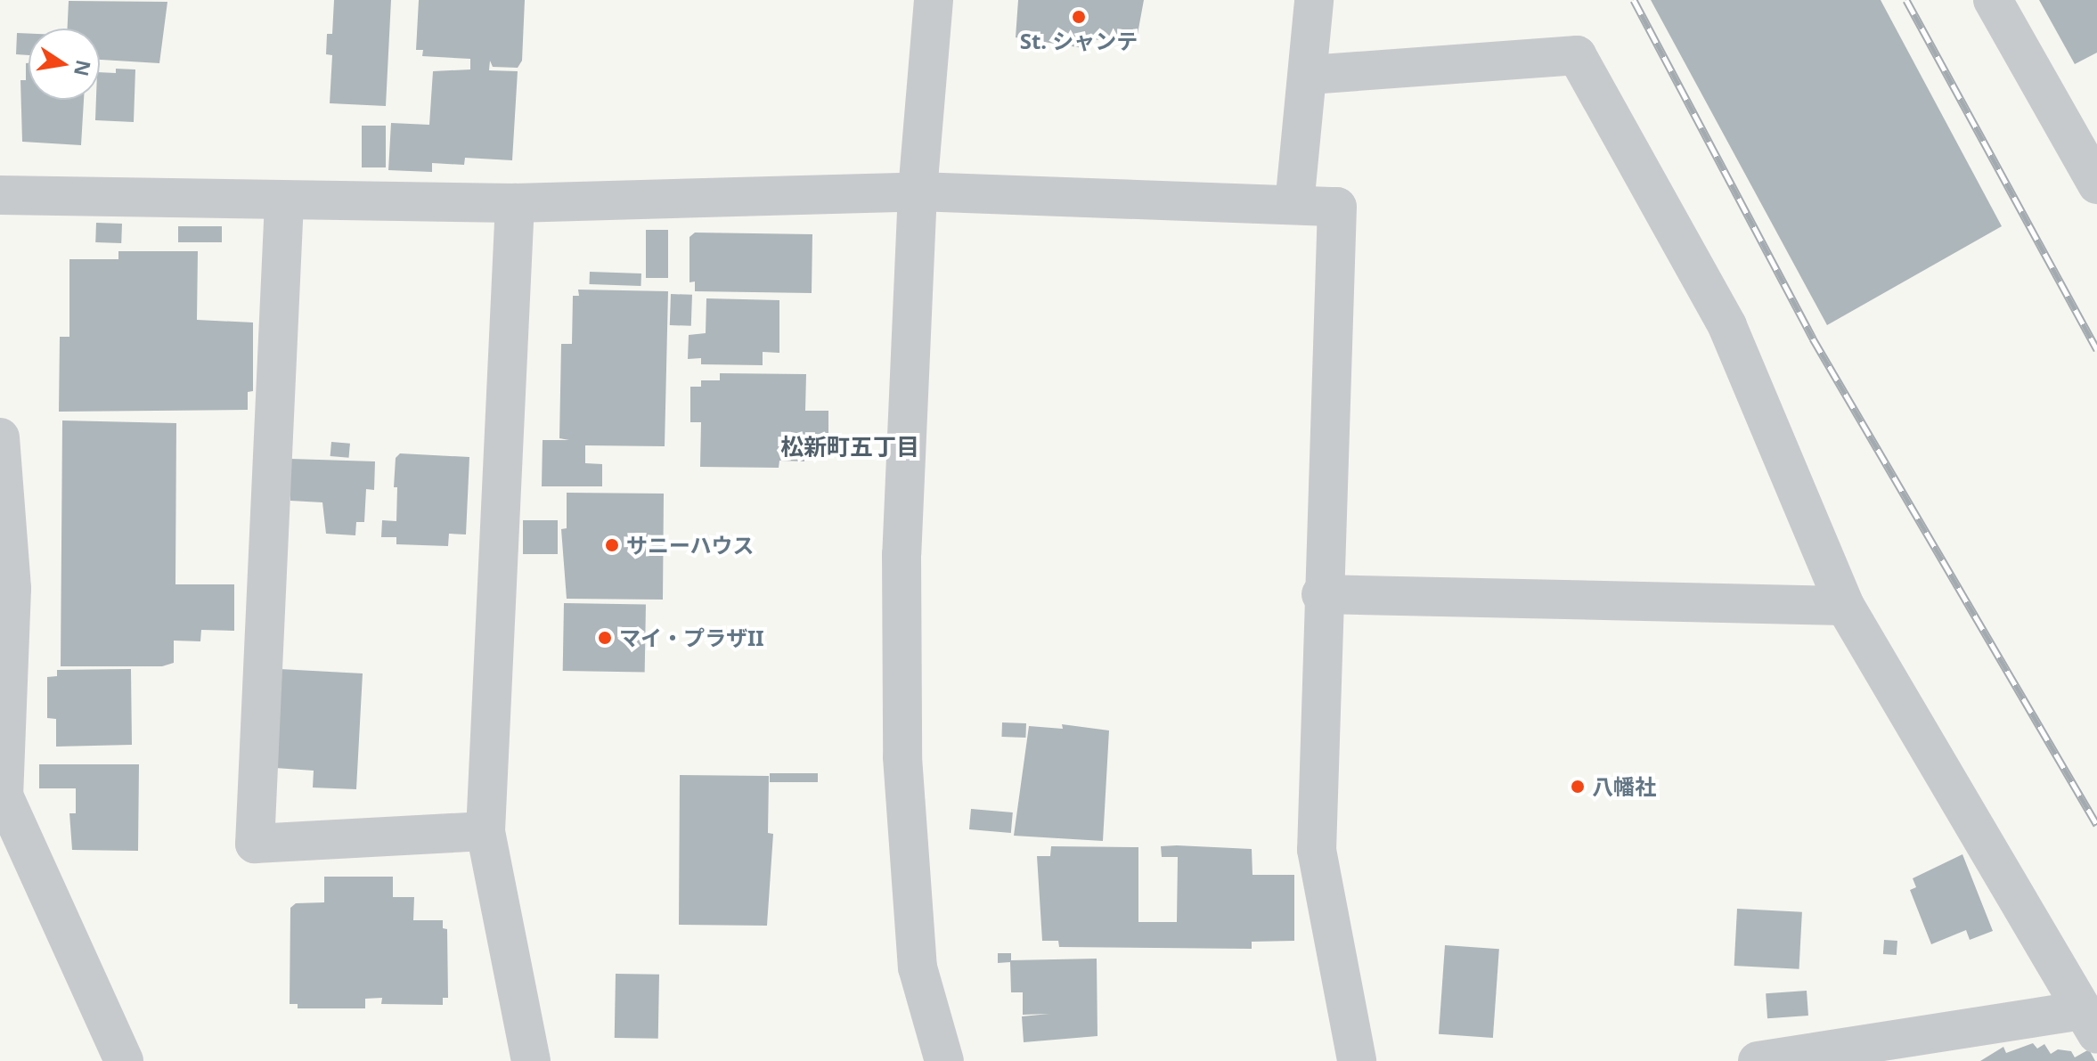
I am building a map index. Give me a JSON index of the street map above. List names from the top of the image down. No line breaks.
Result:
{"districts":["松新町五丁目"],"places":["St. シャンテ","サニーハウス","マイ・プラザII","八幡社"],"north":"right"}
